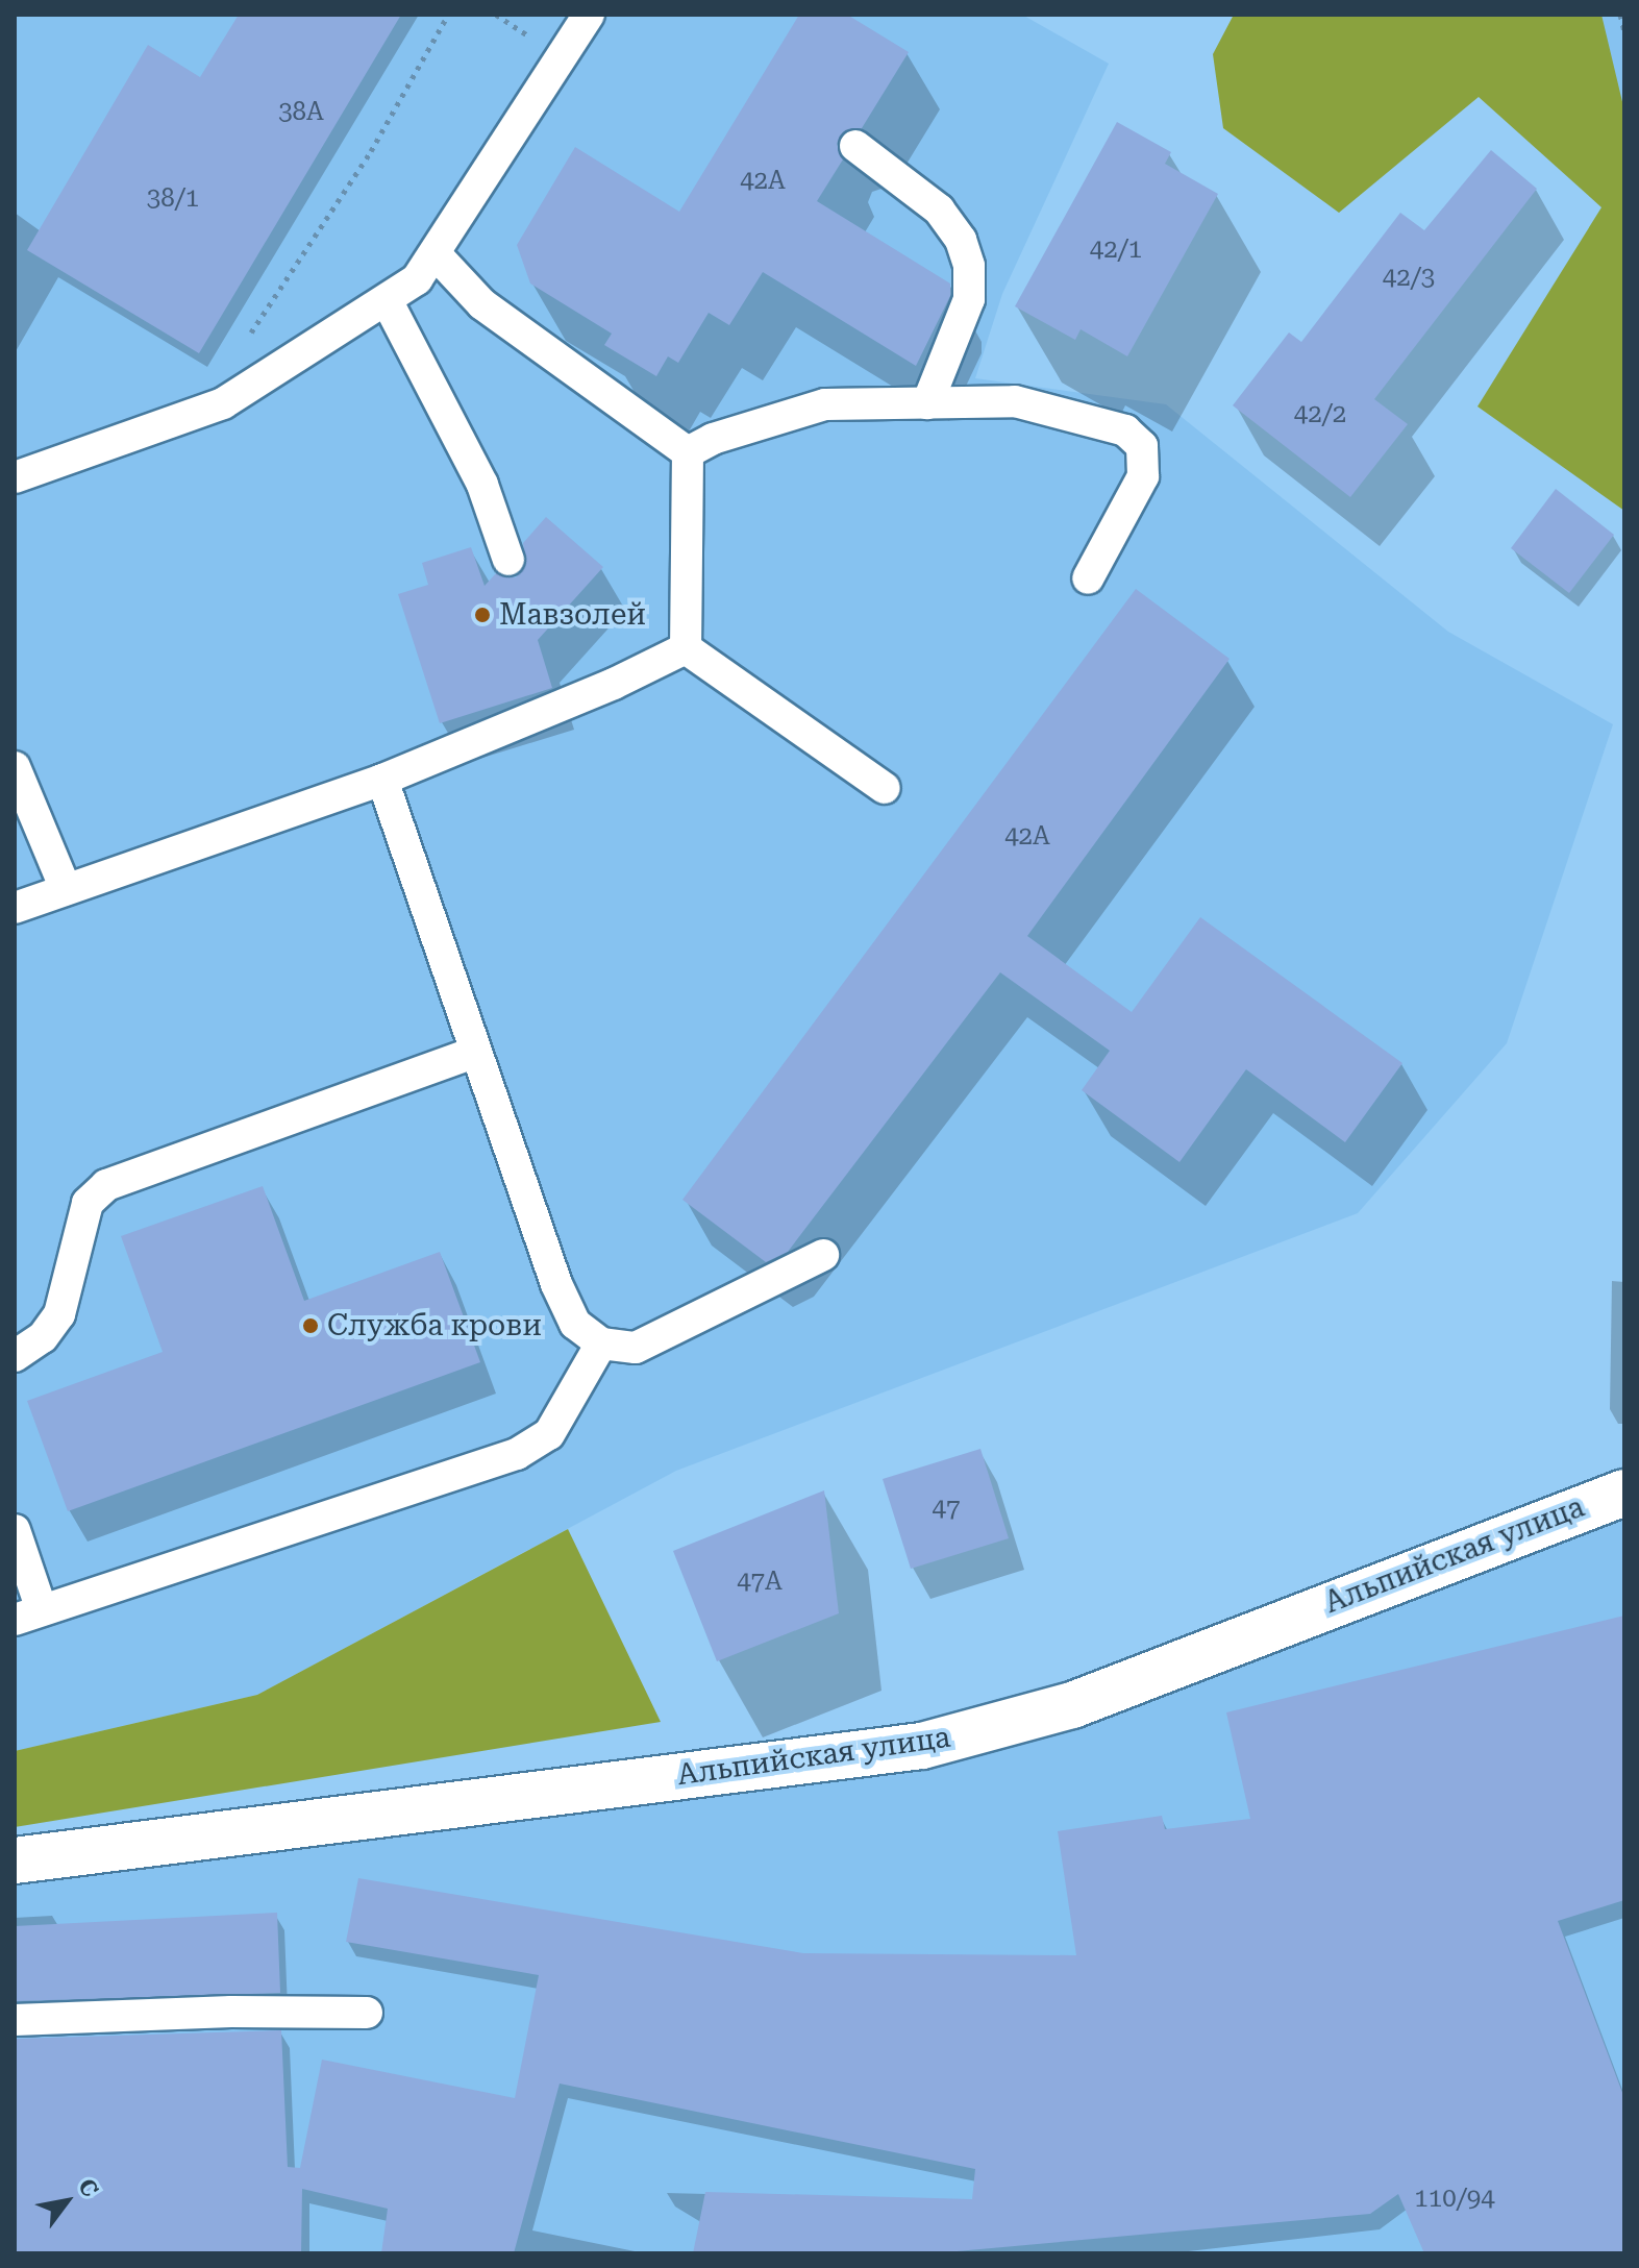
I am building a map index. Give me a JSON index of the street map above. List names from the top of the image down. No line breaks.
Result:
{"streets":{"street":["Альпийская улица"]},"places":["Мавзолей","Служба крови"],"house_numbers":["38А","42А","38/1","42/1","42/3","42/2","42А","47","47А","110/94"],"north":"top right"}
